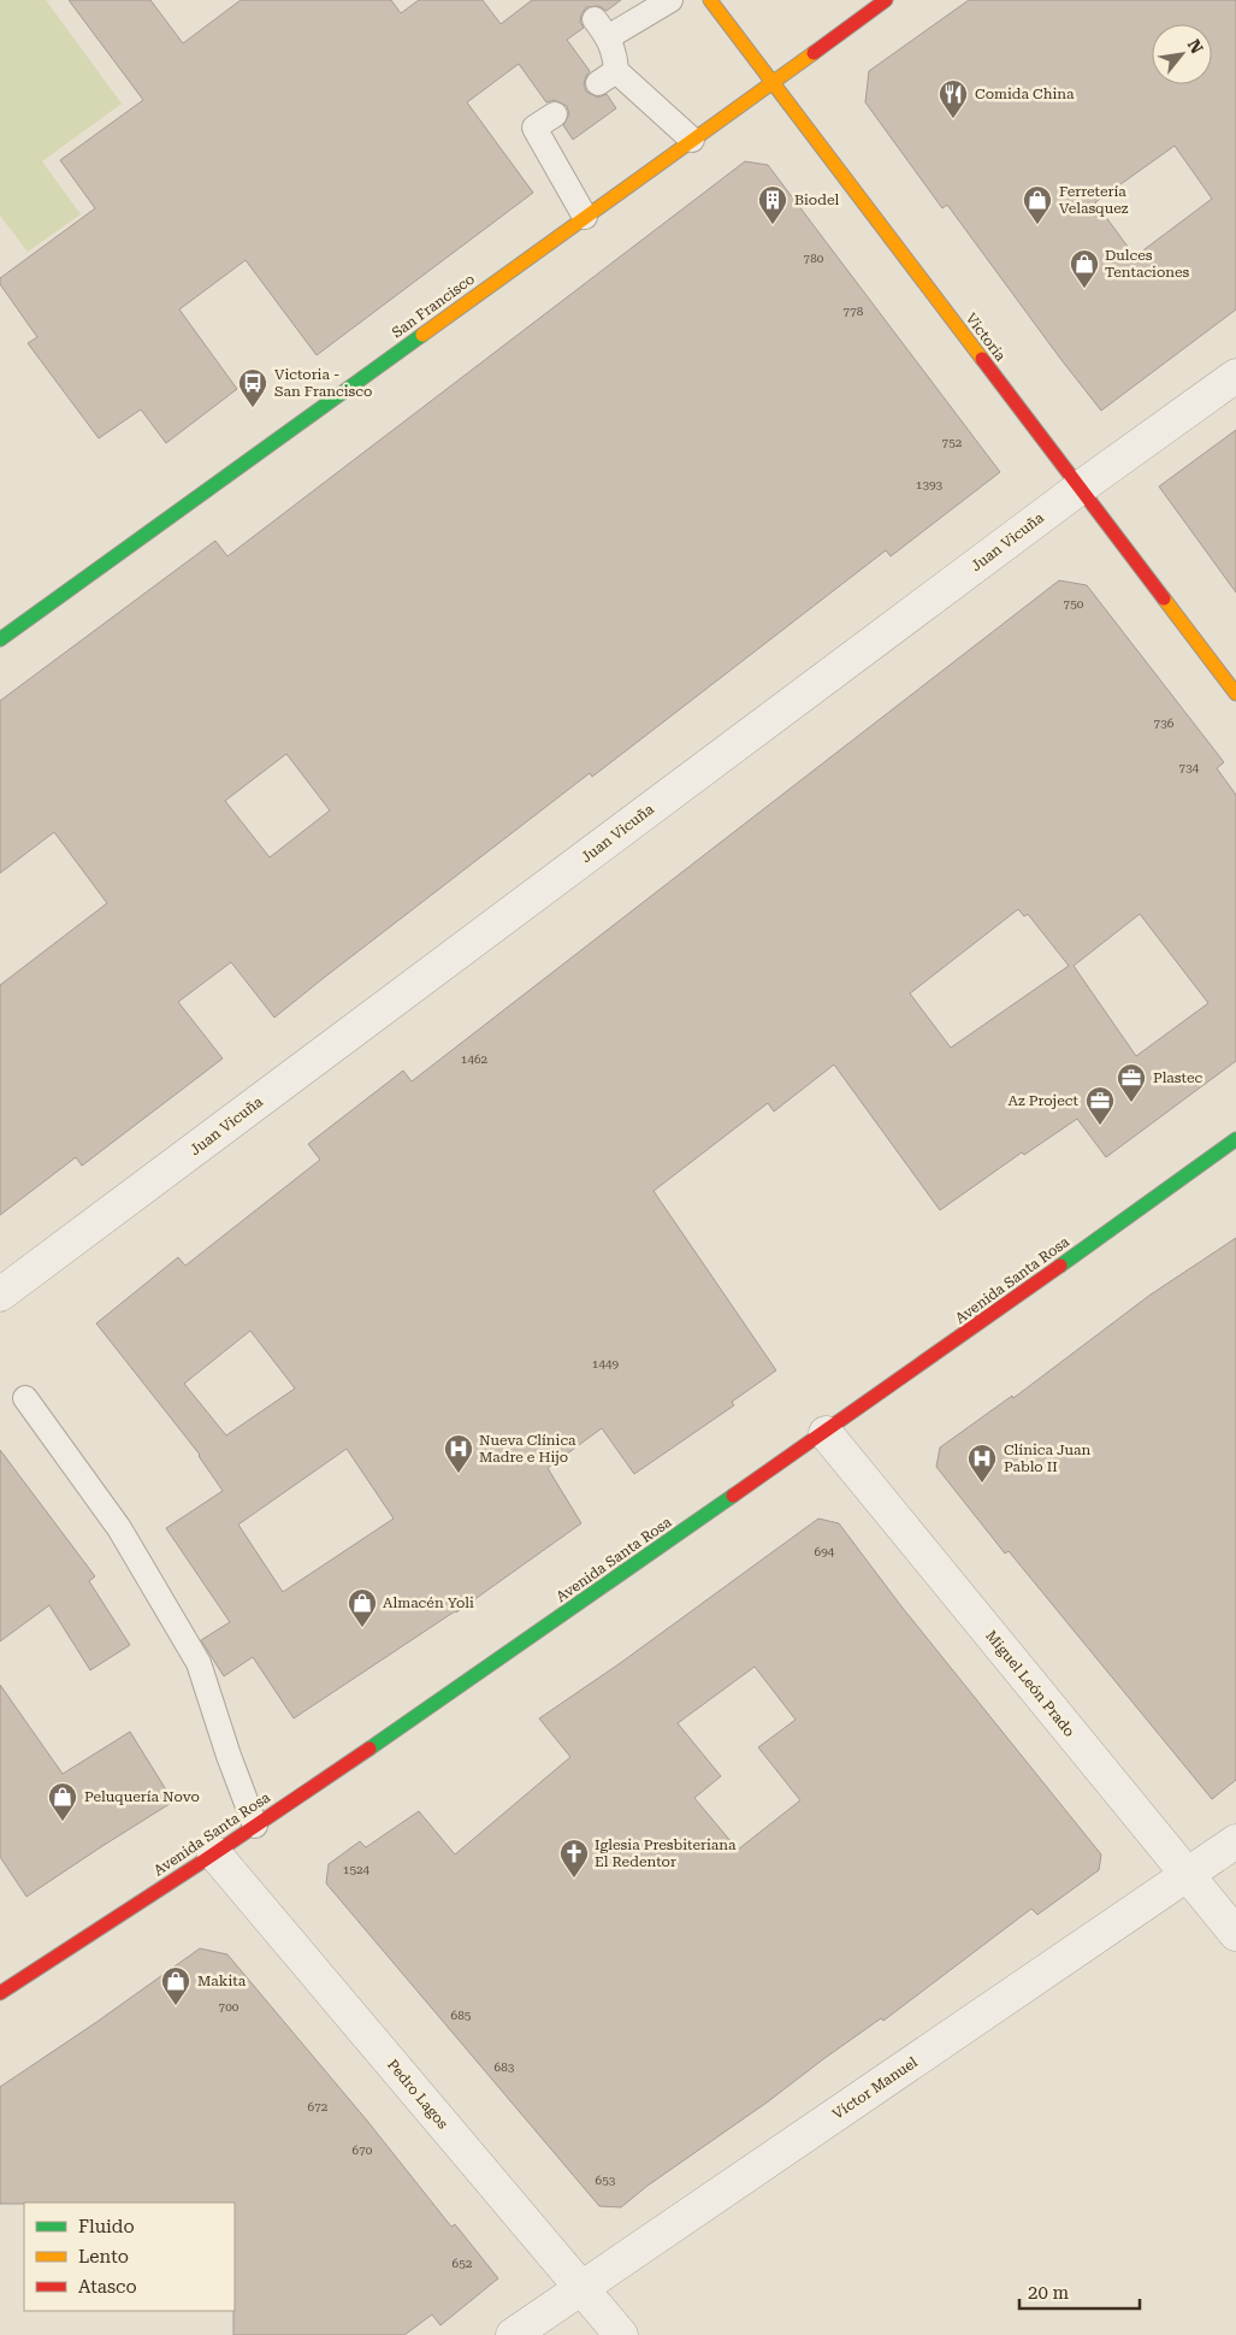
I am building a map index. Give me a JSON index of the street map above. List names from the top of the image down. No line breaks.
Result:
{"streets":{"main road":["San Francisco","Victoria","Avenida Santa Rosa"],"street":["Juan Vicuña","Miguel León Prado","Víctor Manuel","Pedro Lagos"]},"crossings":[["San Francisco","Victoria"],["Victoria","Juan Vicuña"],["Avenida Santa Rosa","Miguel León Prado"],["Avenida Santa Rosa","Pedro Lagos"],["Miguel León Prado","Víctor Manuel"],["Víctor Manuel","Pedro Lagos"]],"places":{"restaurant":["Comida China"],"building":["Biodel"],"shop":["Ferretería Velasquez","Dulces Tentaciones","Almacén Yoli","Peluquería Novo","Makita"],"bus stop":["Victoria - San Francisco"],"office":["Plastec","Az Project"],"hospital":["Nueva Clínica Madre e Hijo","Clínica Juan Pablo II"],"church":["Iglesia Presbiteriana El Redentor"]},"house_numbers":["780","778","752","1393","750","736","734","1462","1449","694","1524","700","685","683","672","670","653","652"],"legend":["Fluido","Lento","Atasco"],"scale_bar":"20 m","north":"top right"}
